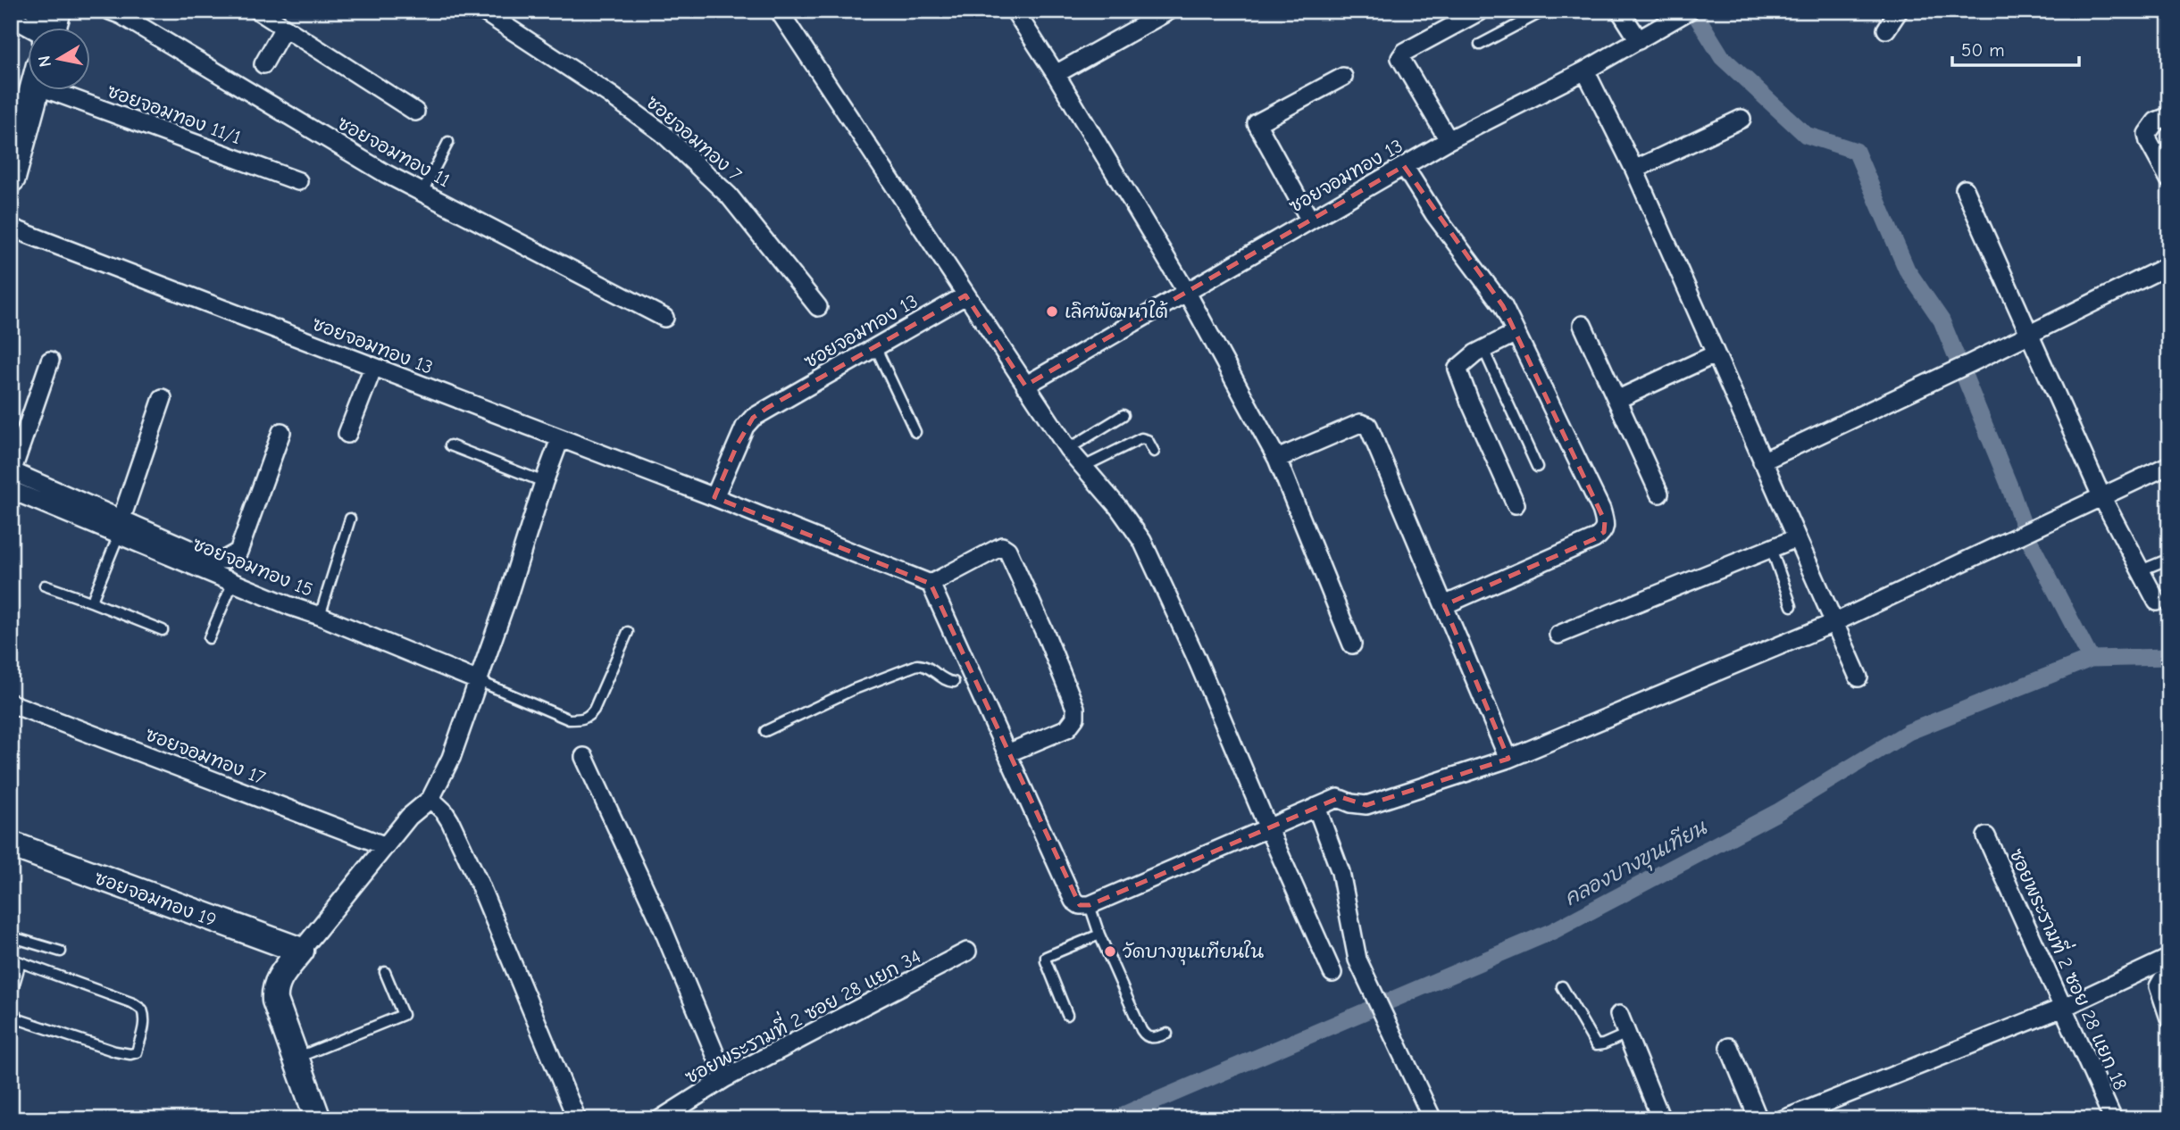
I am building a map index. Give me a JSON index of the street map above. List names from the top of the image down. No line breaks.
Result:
{"streets":{"street":["ซอยจอมทอง 11/1","ซอยจอมทอง 7","ซอยจอมทอง 11","ซอยจอมทอง 13","ซอยจอมทอง 15","ซอยจอมทอง 17","ซอยจอมทอง 19","ซอยพระรามที่ 2 ซอย 28 แยก 18","ซอยพระรามที่ 2 ซอย 28 แยก 34"]},"water":["คลองบางขุนเทียน"],"places":["เลิศพัฒนาใต้","วัดบางขุนเทียนใน"],"scale_bar":"50 m","north":"left"}
